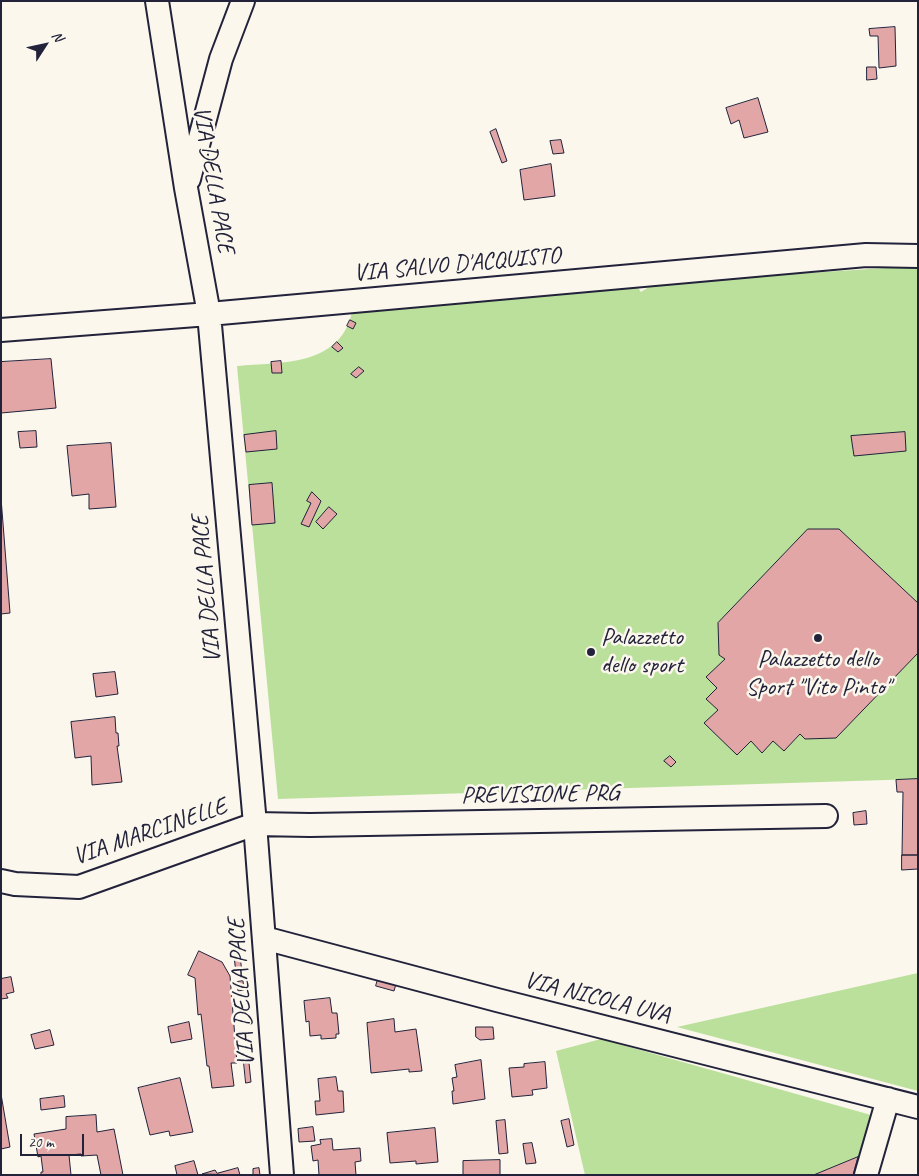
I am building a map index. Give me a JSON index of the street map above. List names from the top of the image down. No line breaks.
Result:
{"streets":{"street":["VIA DELLA PACE","VIA SALVO D'ACQUISTO","PREVISIONE PRG","VIA MARCINELLE","VIA NICOLA UVA"]},"crossings":[["VIA DELLA PACE","VIA SALVO D'ACQUISTO"],["VIA DELLA PACE","PREVISIONE PRG"],["VIA DELLA PACE","VIA MARCINELLE"],["VIA DELLA PACE","VIA NICOLA UVA"],["PREVISIONE PRG","VIA MARCINELLE"]],"places":["Palazzetto dello Sport \"Vito Pinto\"","Palazzetto dello sport"],"scale_bar":"20 m","north":"top right"}
